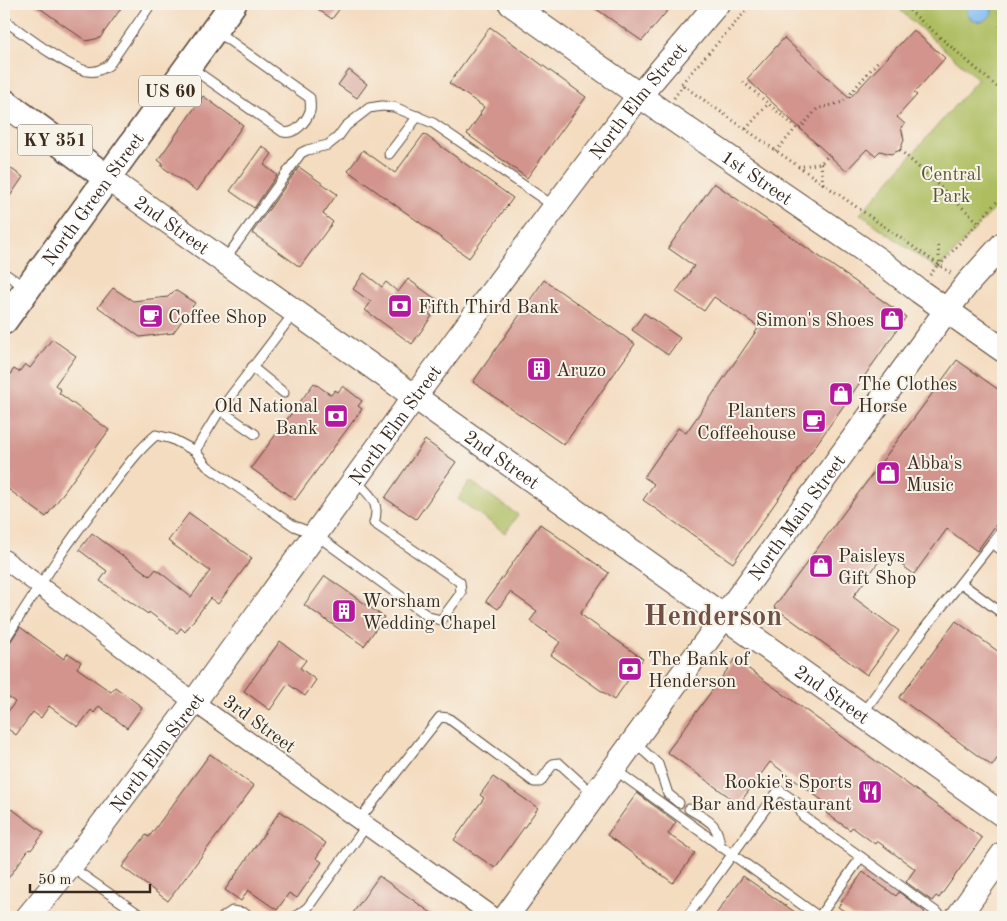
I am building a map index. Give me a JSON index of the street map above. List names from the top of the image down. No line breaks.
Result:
{"streets":{"main road":["US 60","KY 351","North Green Street","2nd Street"],"street":["North Elm Street","1st Street","North Main Street","3rd Street"]},"crossings":[["North Elm Street","1st Street"],["North Elm Street","2nd Street"],["North Elm Street","3rd Street"],["1st Street","North Main Street"],["North Green Street","2nd Street"],["2nd Street","North Main Street"]],"districts":["Henderson"],"parks":["Central Park"],"places":{"bank":["Fifth Third Bank","Old National Bank","The Bank of Henderson"],"cafe":["Coffee Shop","Planters Coffeehouse"],"shop":["Simon's Shoes","The Clothes Horse","Abba's Music","Paisleys Gift Shop"],"building":["Aruzo","Worsham Wedding Chapel"],"restaurant":["Rookie's Sports Bar and Restaurant"]},"scale_bar":"50 m"}
